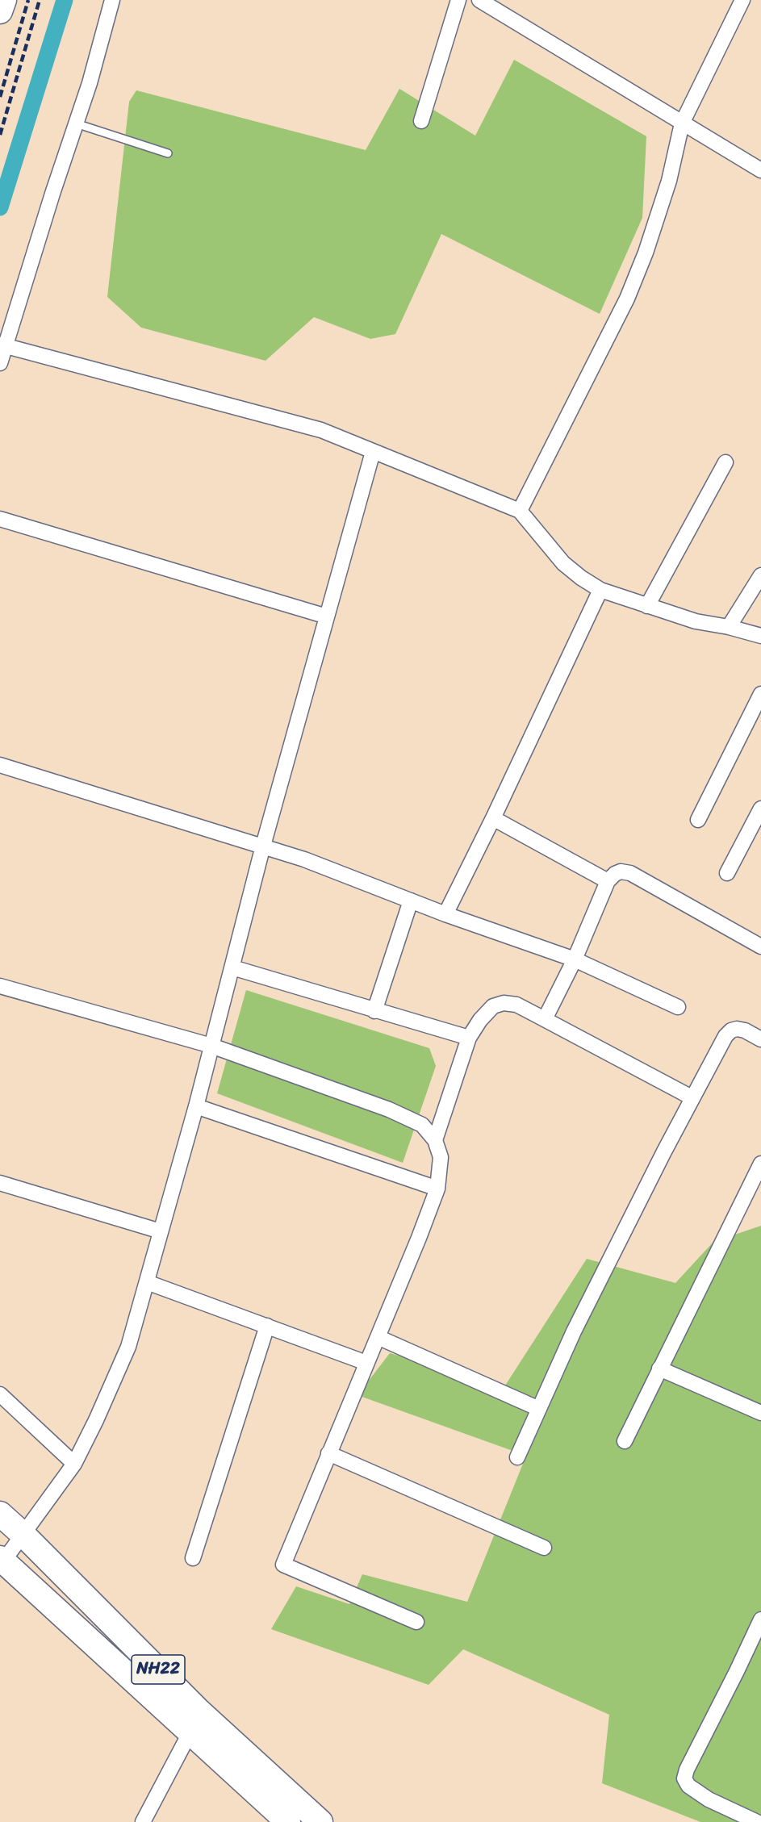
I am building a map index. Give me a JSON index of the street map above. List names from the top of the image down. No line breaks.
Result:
{"streets":{"highway":["NH22"]}}
